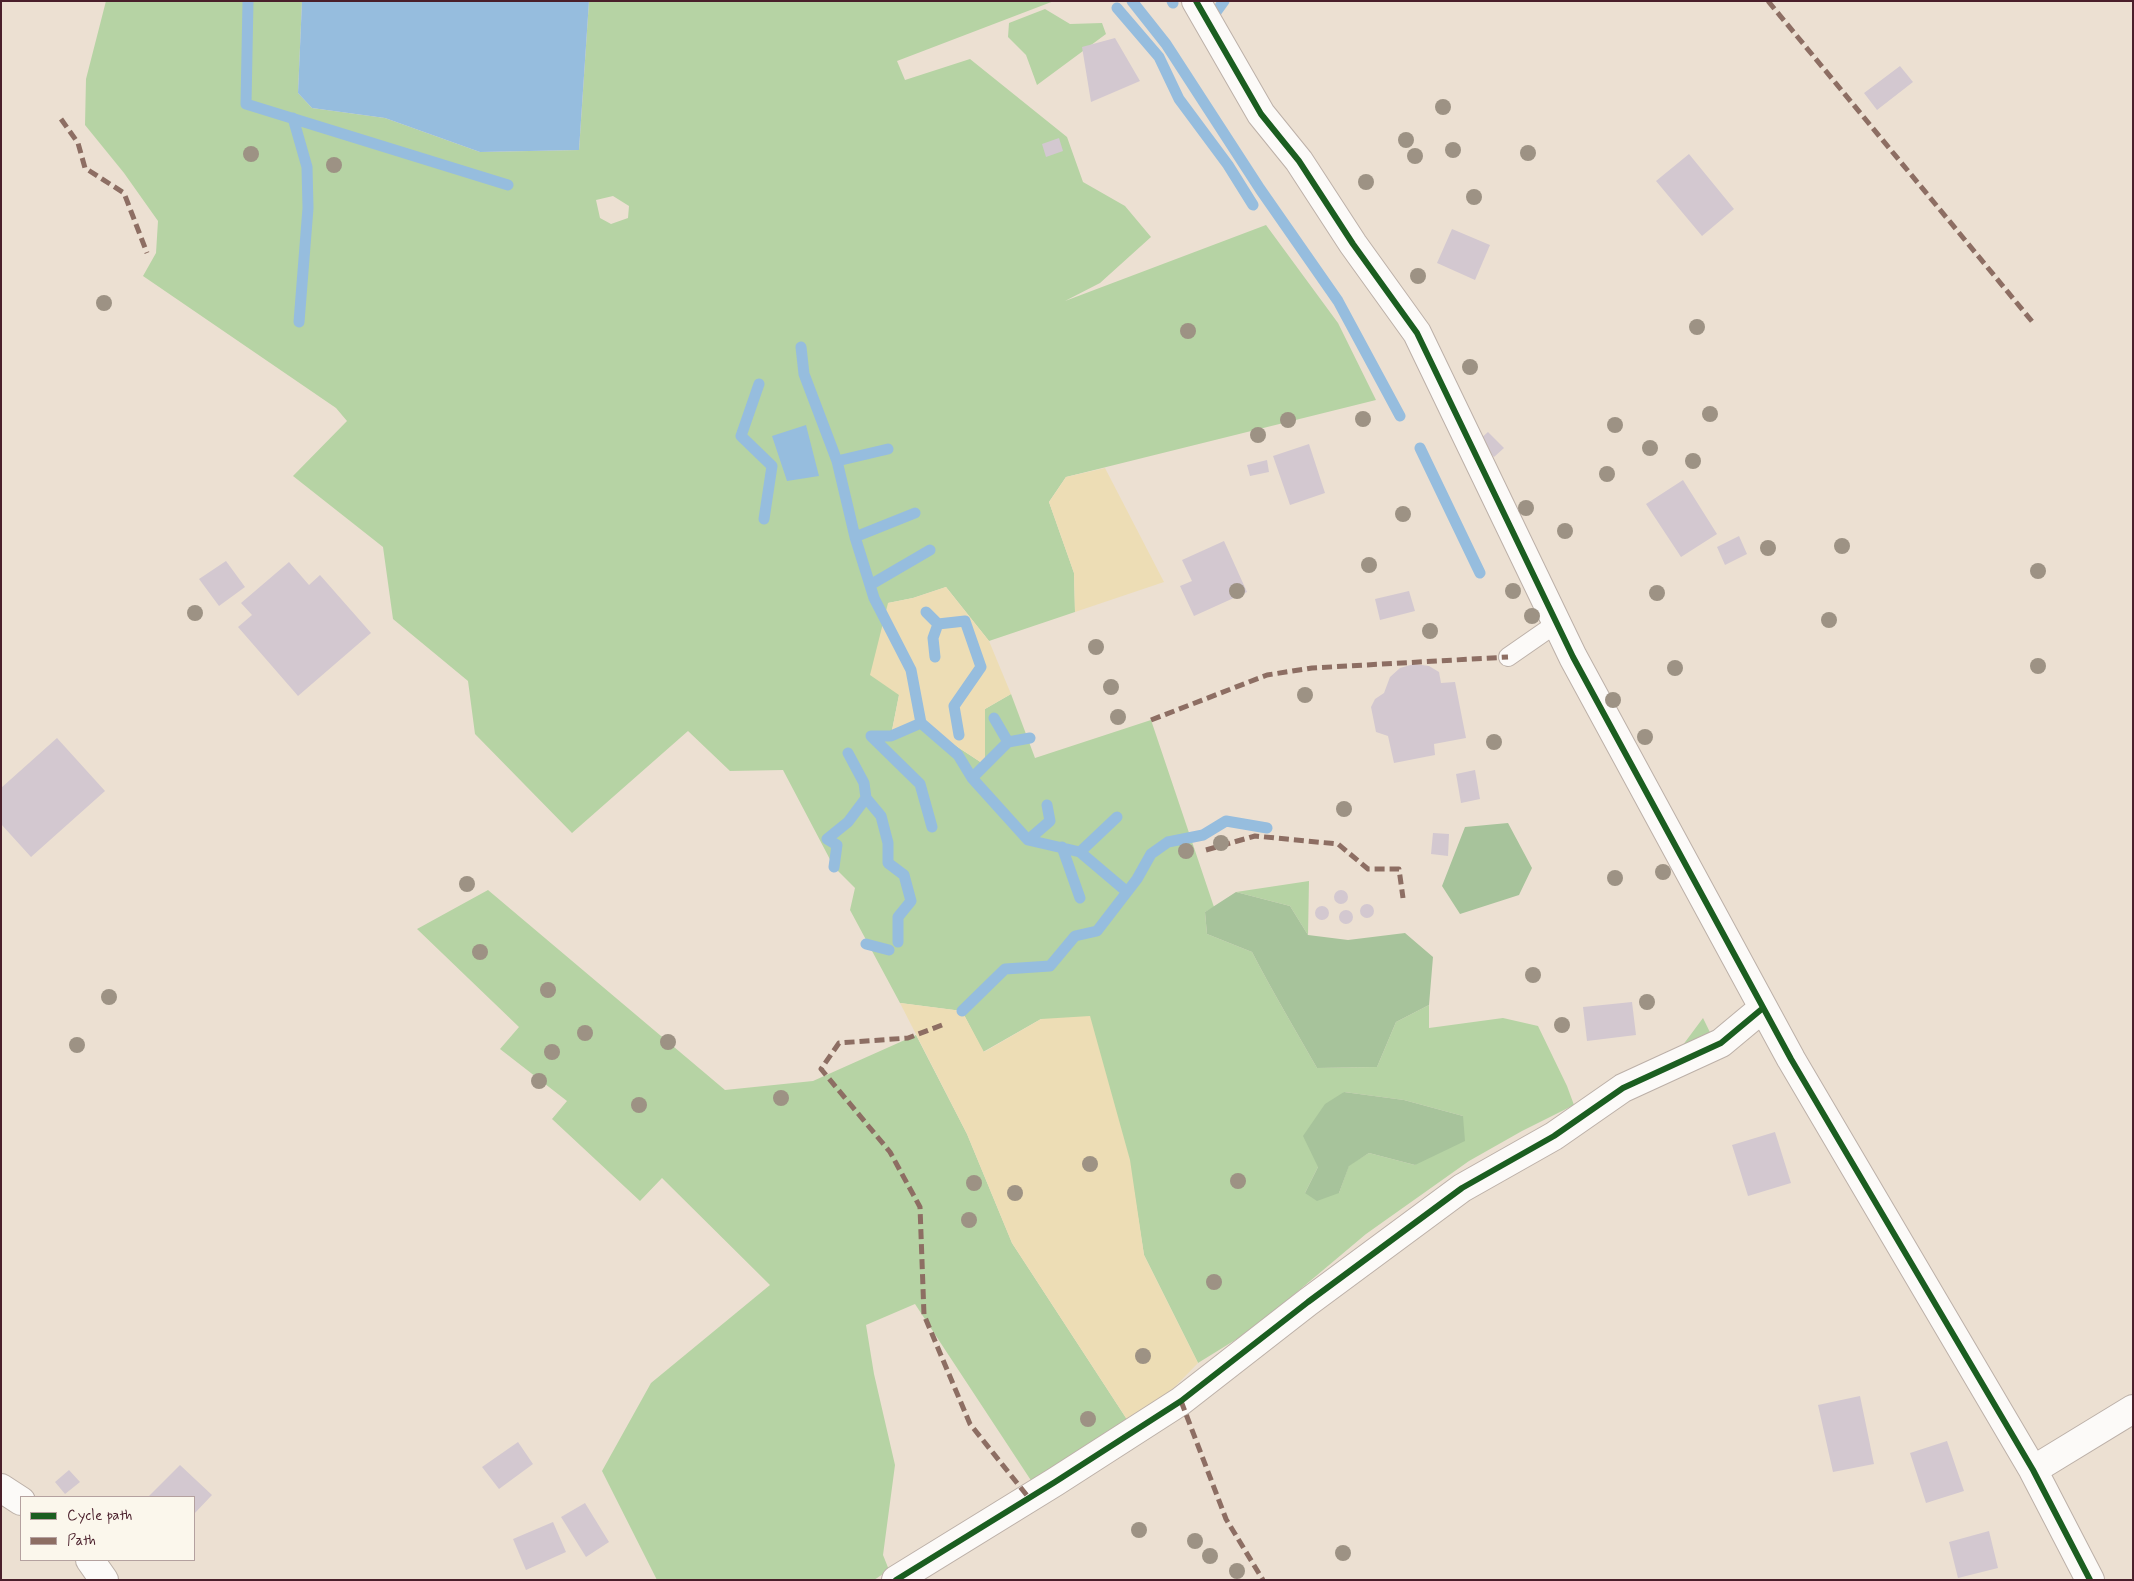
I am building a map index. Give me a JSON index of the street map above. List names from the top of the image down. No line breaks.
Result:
{"legend":["Cycle path","Path"]}
